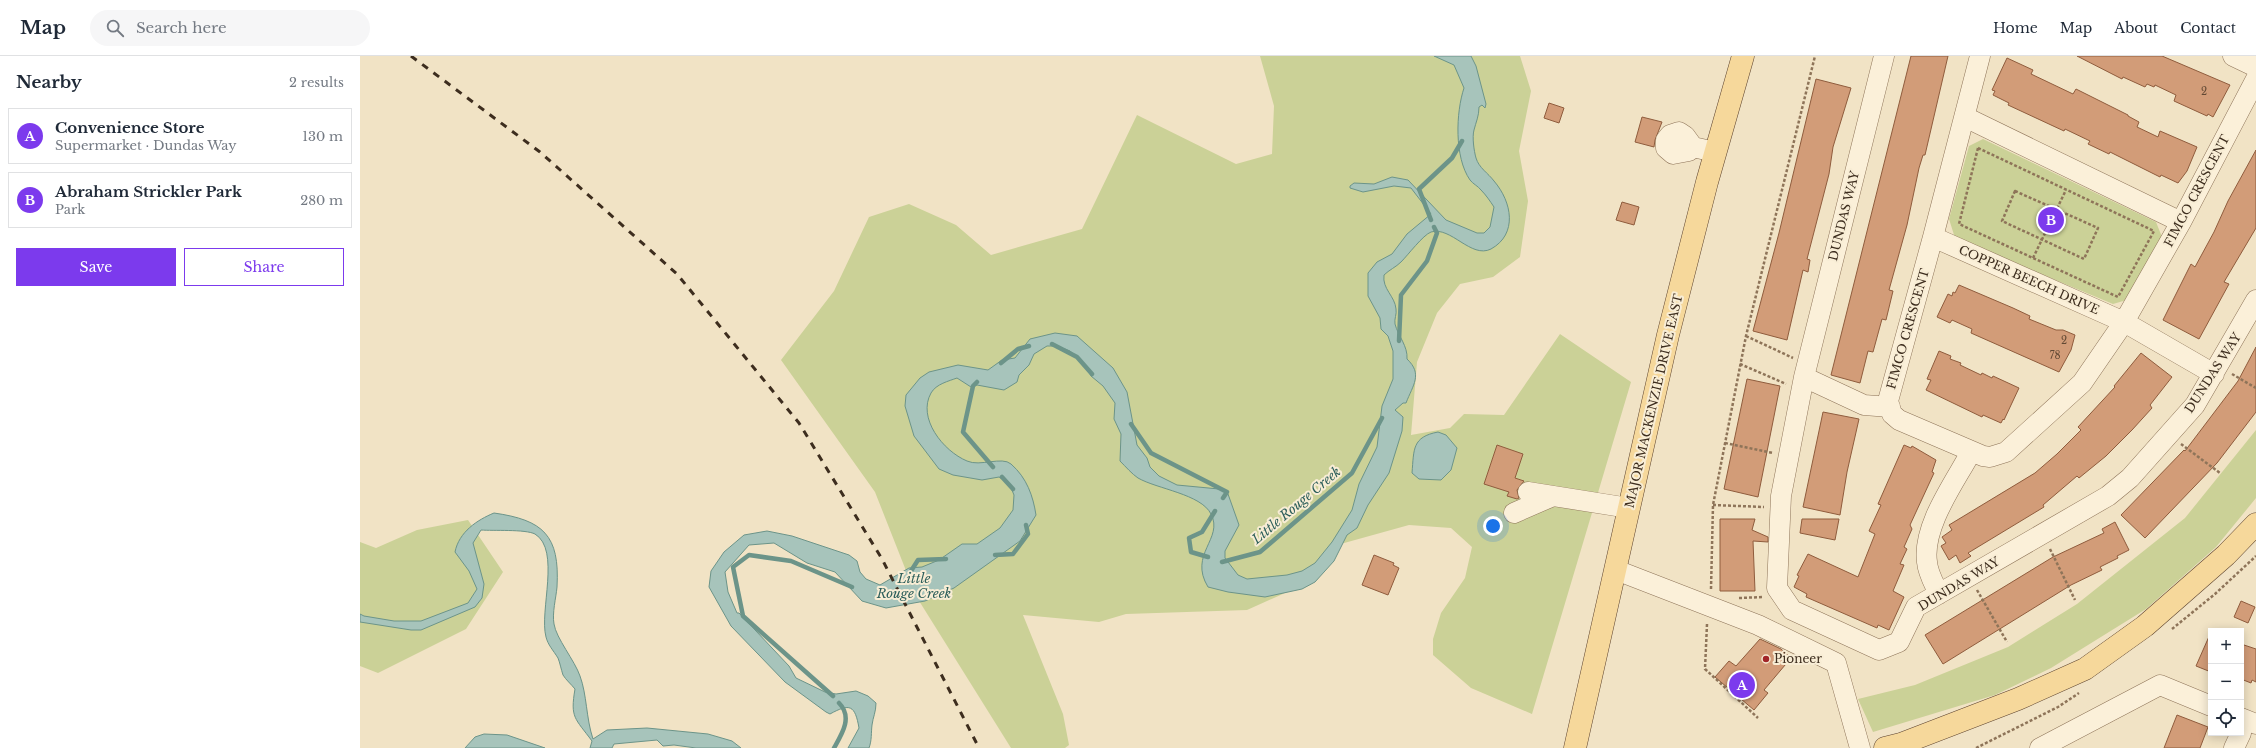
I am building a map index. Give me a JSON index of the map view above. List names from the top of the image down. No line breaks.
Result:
{"streets":{"main road":["MAJOR MACKENZIE DRIVE EAST"],"street":["FIMCO CRESCENT","DUNDAS WAY","COPPER BEECH DRIVE"]},"crossings":[["FIMCO CRESCENT","COPPER BEECH DRIVE"],["DUNDAS WAY","COPPER BEECH DRIVE"]],"water":["Little Rouge Creek"],"places":["Pioneer"],"house_numbers":["2","2","78"],"page":{"header":"Map","search":"Search here","nav":["Home","Map","About","Contact"],"heading":["Nearby","2 results"],"list":[{"mark":"A","name":"Convenience Store","note":"Supermarket · Dundas Way","value":"130 m"},{"mark":"B","name":"Abraham Strickler Park","note":"Park","value":"280 m"}],"pins":["B","A"],"buttons":["Save","Share"],"map_buttons":["+","−"]}}
